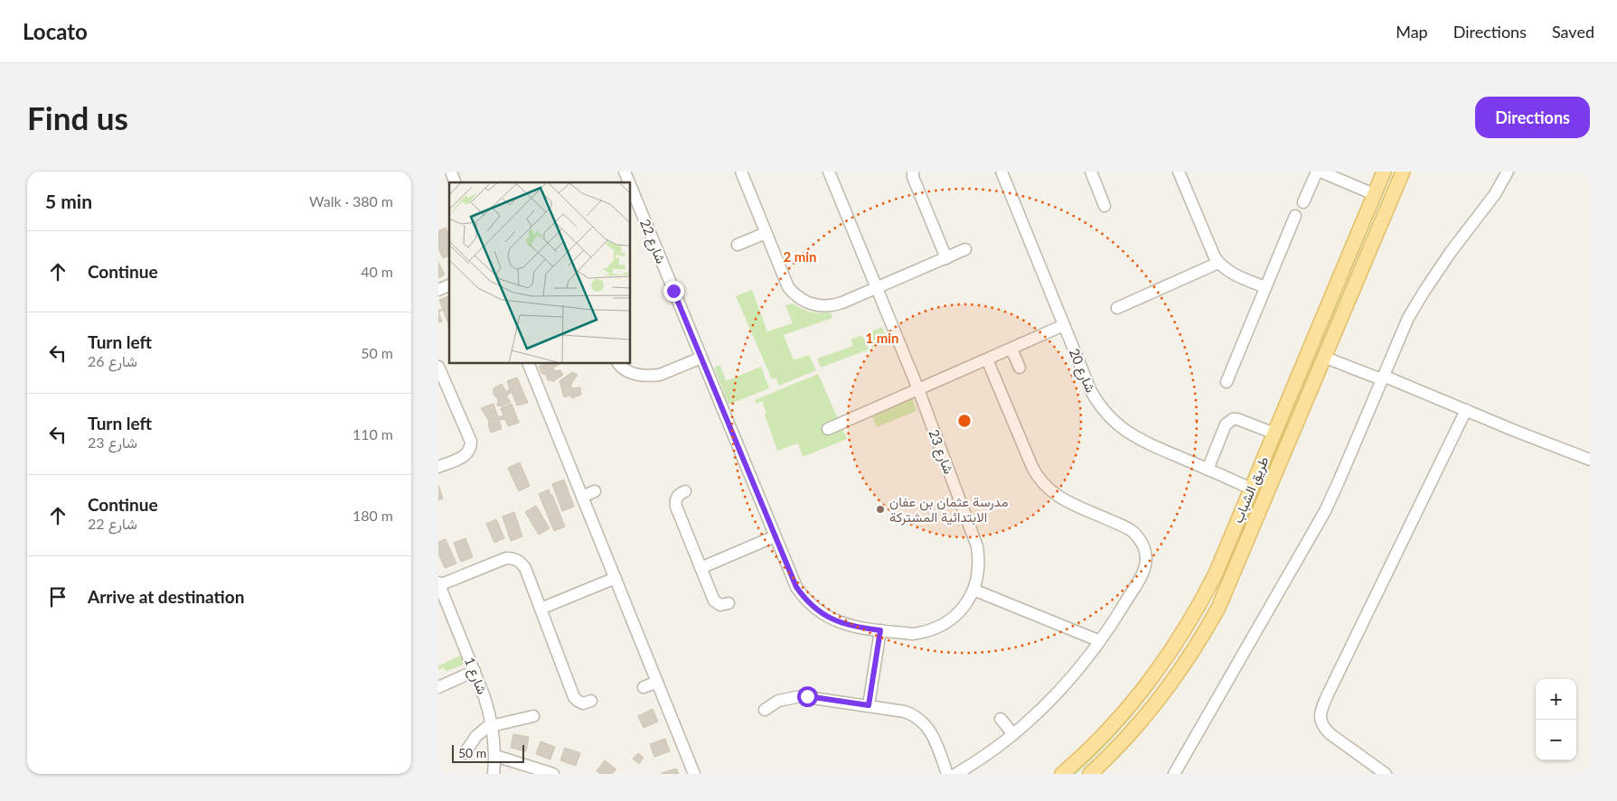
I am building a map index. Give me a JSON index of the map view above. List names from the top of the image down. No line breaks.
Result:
{"streets":{"main road":["طريق الشباب"],"street":["شارع 22","شارع 20","شارع 23","شارع 1"]},"crossings":[["شارع 22","شارع 23"],["شارع 20","طريق الشباب"]],"places":["مدرسة عثمان بن عفان الابتدائية المشتركة"],"scale_bar":"50 m","page":{"header":"Locato","nav":["Map","Directions","Saved"],"buttons":"Directions","title":"Find us","heading":["5 min","Walk · 380 m"],"list":[["Continue","40 m"],["Turn left","شارع 26","50 m"],["Turn left","شارع 23","110 m"],["Continue","شارع 22","180 m"],"Arrive at destination"],"map_buttons":["+","−"],"scale":"50 m"},"rings":["2 min","1 min"]}
